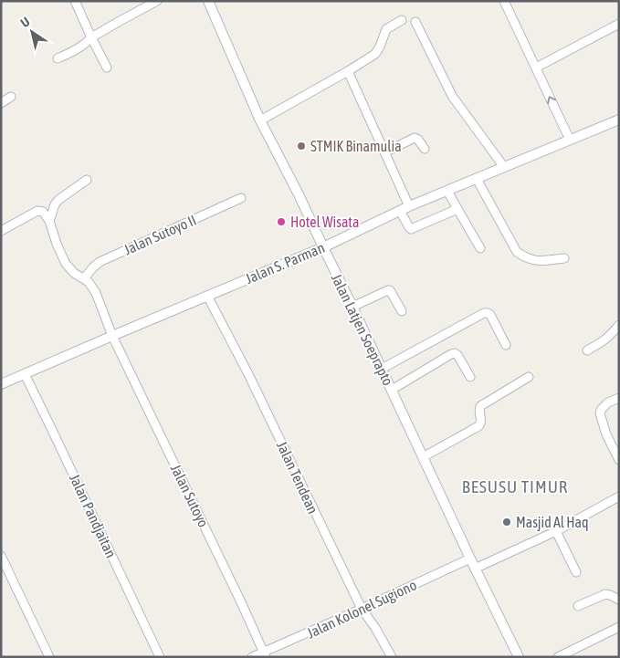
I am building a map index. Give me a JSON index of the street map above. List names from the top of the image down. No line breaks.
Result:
{"streets":{"street":["Jalan Sutoyo II","Jalan S. Parman","Jalan Latjen Soeprapto","Jalan Tendean","Jalan Sutoyo","Jalan Pandjaitan","Jalan Kolonel Sugiono"]},"crossings":[["Jalan Sutoyo II","Jalan Sutoyo"],["Jalan S. Parman","Jalan Latjen Soeprapto"],["Jalan S. Parman","Jalan Tendean"],["Jalan S. Parman","Jalan Sutoyo"],["Jalan S. Parman","Jalan Pandjaitan"],["Jalan Latjen Soeprapto","Jalan Kolonel Sugiono"],["Jalan Tendean","Jalan Kolonel Sugiono"],["Jalan Sutoyo","Jalan Kolonel Sugiono"]],"districts":["BESUSU TIMUR"],"places":["STMIK Binamulia","Hotel Wisata","Masjid Al Haq"],"north":"top left"}
